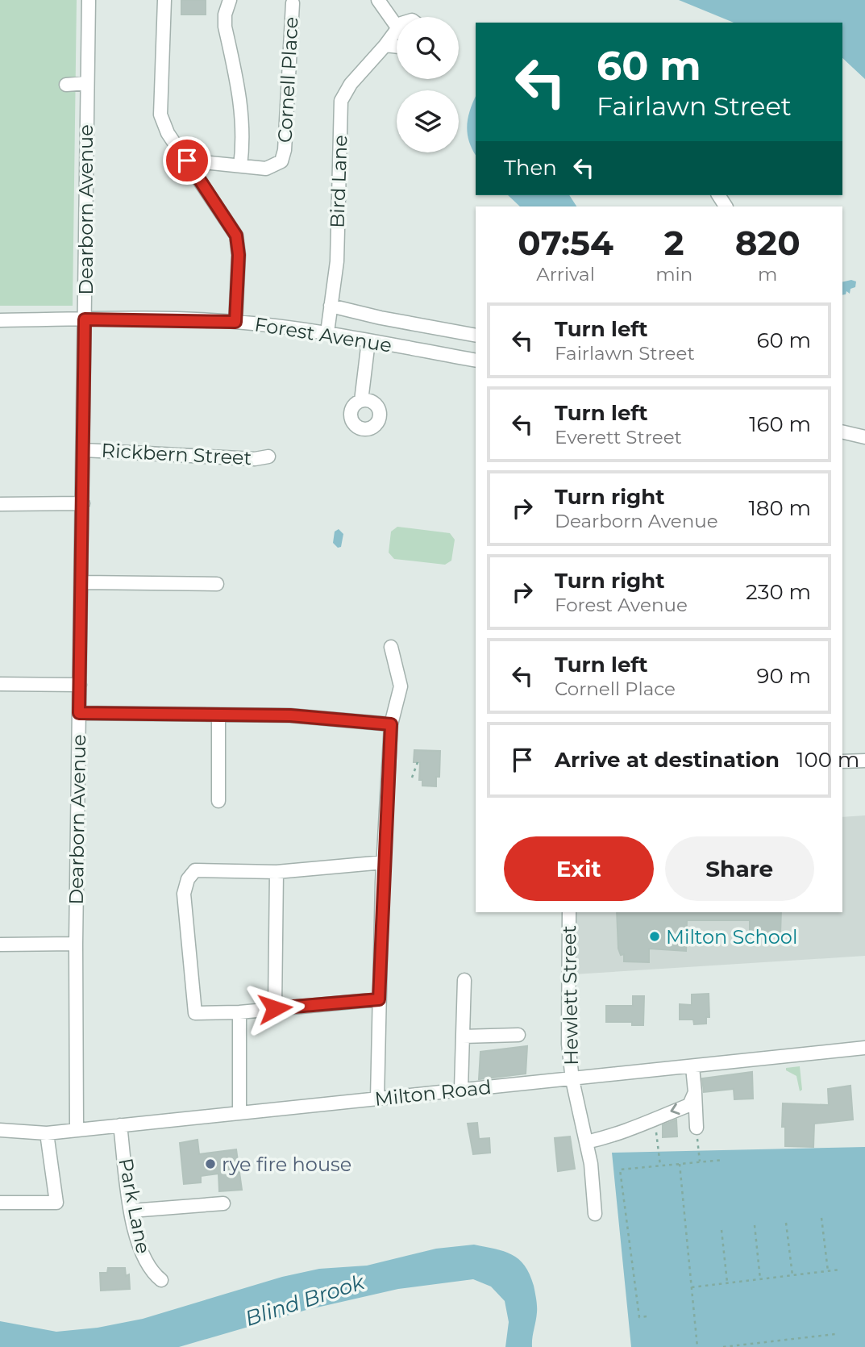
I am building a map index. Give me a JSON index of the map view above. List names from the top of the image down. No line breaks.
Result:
{"streets":{"street":["Cornell Place","Bird Lane","Dearborn Avenue","Forest Avenue","Rickbern Street","Hewlett Street","Milton Road","Park Lane"]},"crossings":[["Bird Lane","Forest Avenue"],["Dearborn Avenue","Forest Avenue"],["Dearborn Avenue","Rickbern Street"],["Dearborn Avenue","Milton Road"],["Hewlett Street","Milton Road"],["Milton Road","Park Lane"]],"water":["Blind Brook"],"places":["Milton School","rye fire house"],"page":{"turn":["60 m","Fairlawn Street"],"then":"Then","eta":["07:54","Arrival","2","min","820","m"],"list":[{"name":"Turn left","note":"Fairlawn Street","value":"60 m"},{"name":"Turn left","note":"Everett Street","value":"160 m"},{"name":"Turn right","note":"Dearborn Avenue","value":"180 m"},{"name":"Turn right","note":"Forest Avenue","value":"230 m"},{"name":"Turn left","note":"Cornell Place","value":"90 m"},{"name":"Arrive at destination","value":"100 m"}],"buttons":["Exit","Share"]}}
